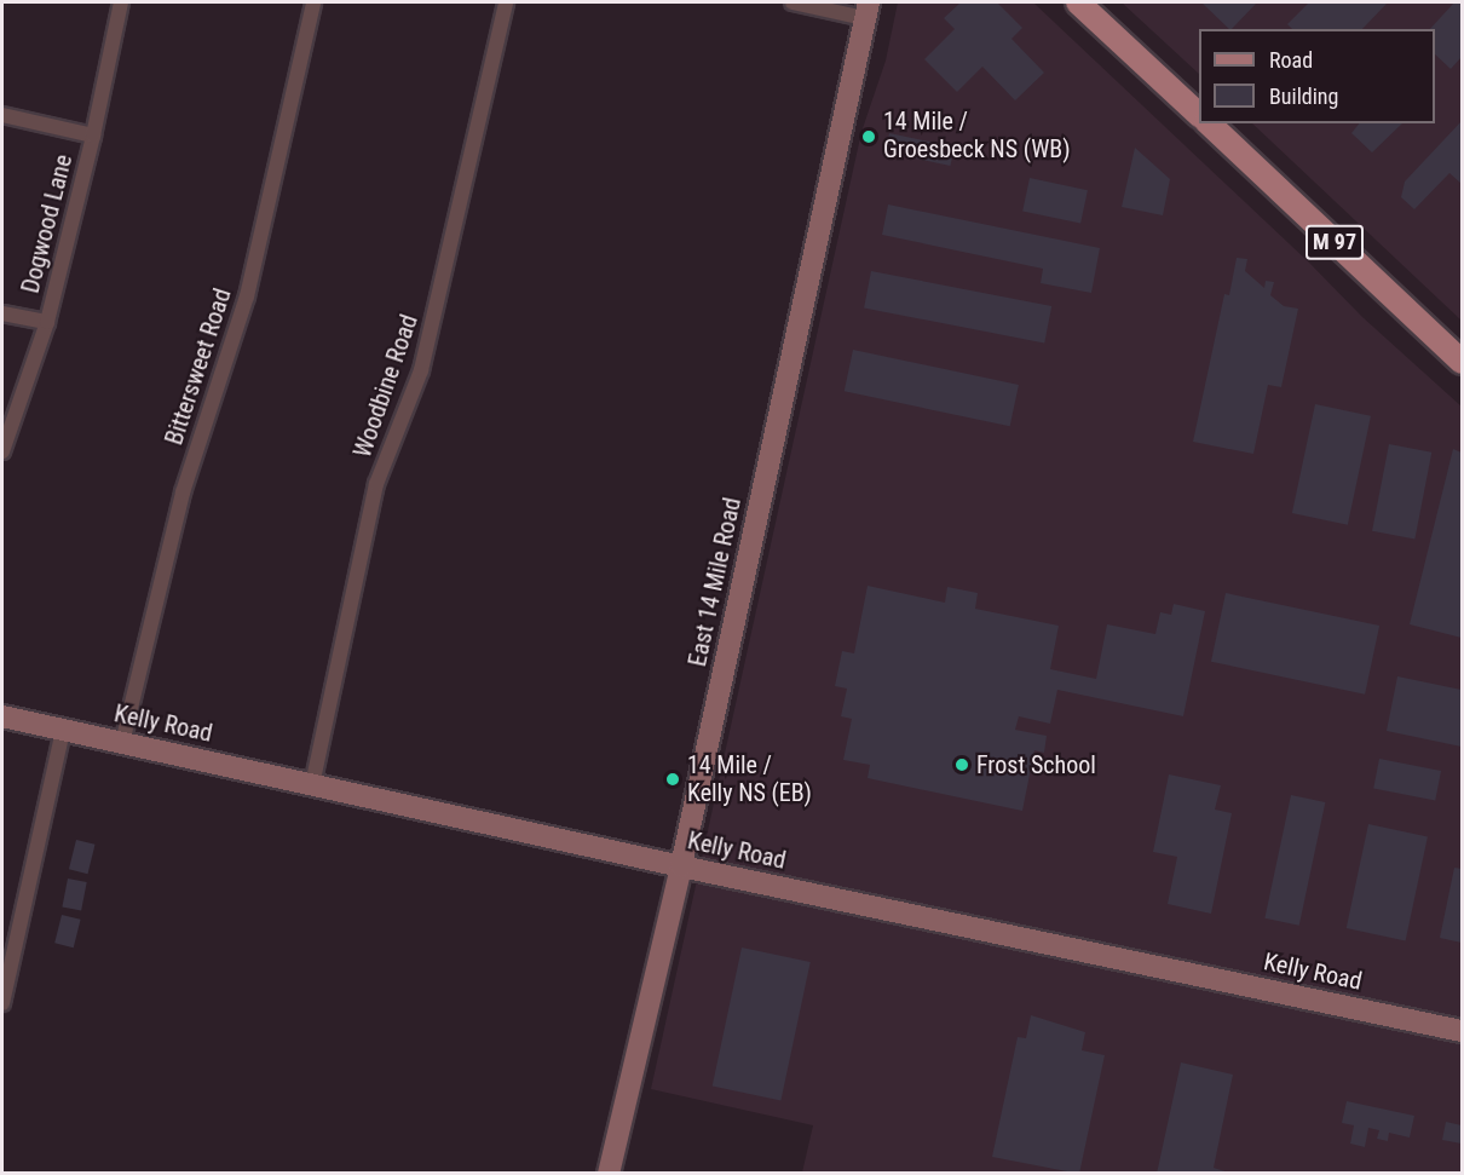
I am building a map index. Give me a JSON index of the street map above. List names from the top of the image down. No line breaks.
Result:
{"streets":{"main road":["M 97"],"street":["Dogwood Lane","Bittersweet Road","Woodbine Road","East 14 Mile Road","Kelly Road"]},"crossings":[["Bittersweet Road","Kelly Road"],["Woodbine Road","Kelly Road"],["East 14 Mile Road","Kelly Road"]],"places":["14 Mile / Groesbeck NS (WB)","Frost School","14 Mile / Kelly NS (EB)"],"legend":["Road","Building"]}
